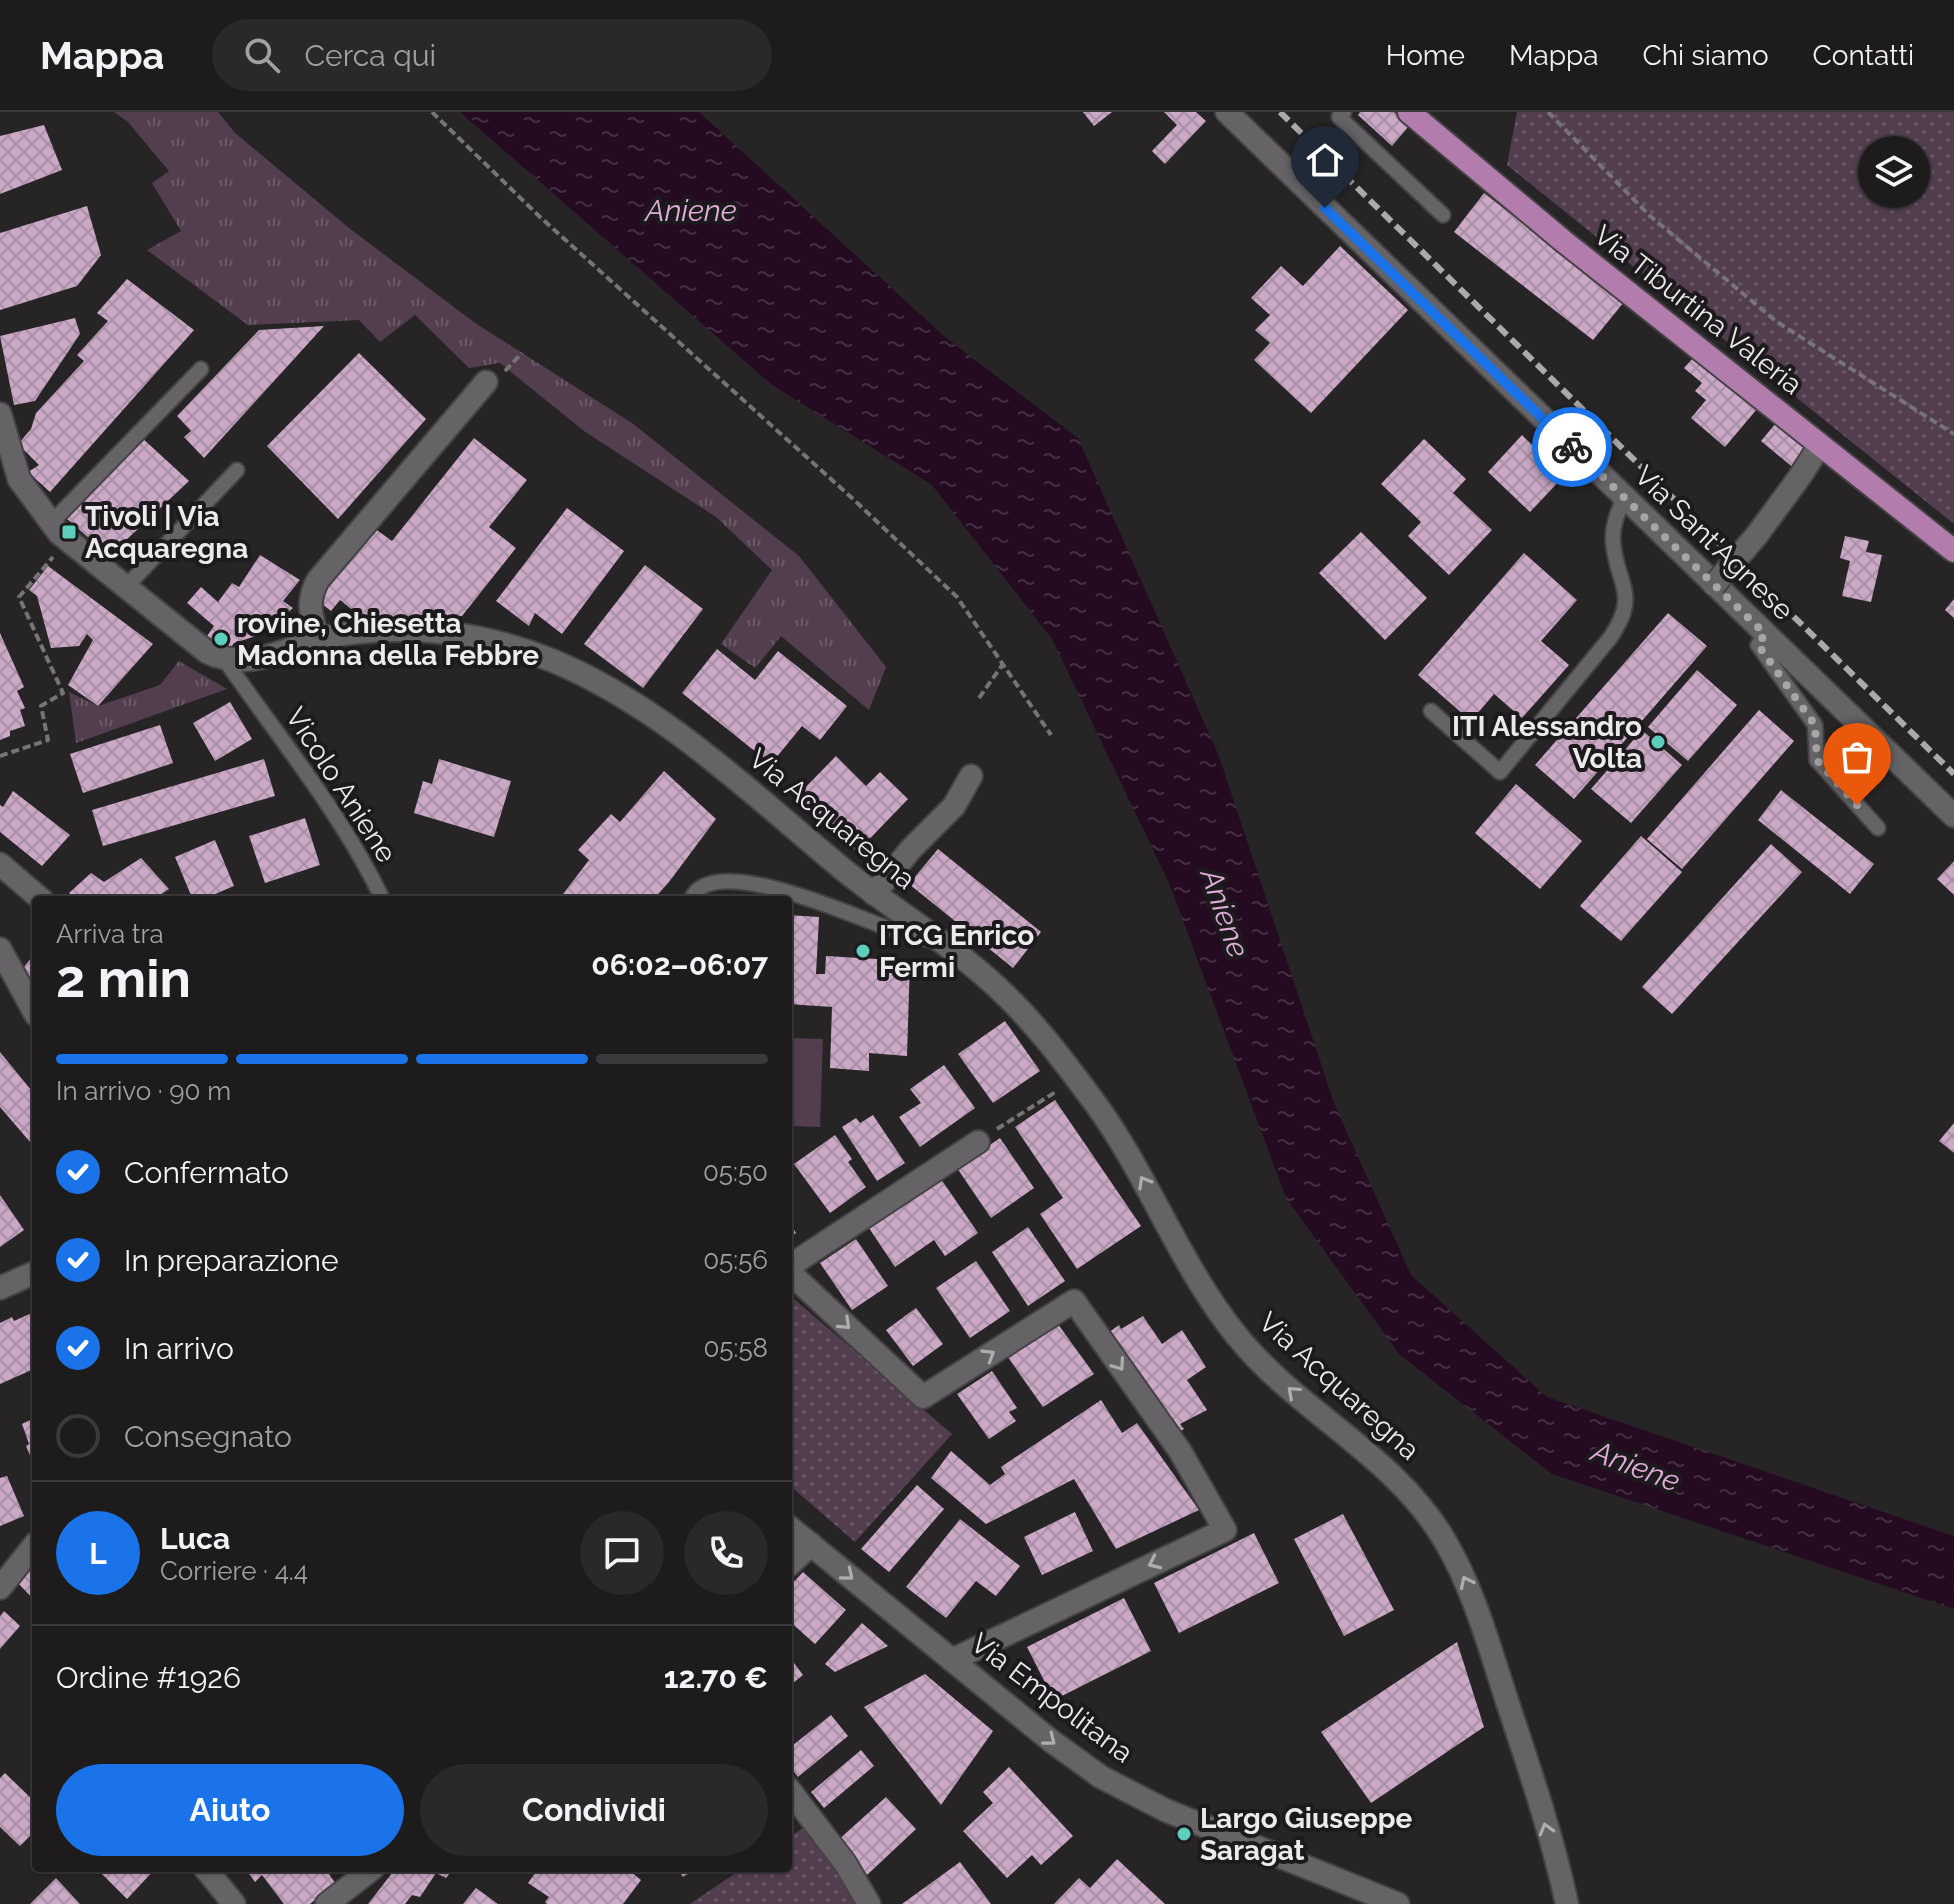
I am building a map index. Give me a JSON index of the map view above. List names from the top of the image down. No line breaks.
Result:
{"streets":{"main road":["Via Tiburtina Valeria"],"street":["Via Sant'Agnese","Via Acquaregna","Via Empolitana"],"lane":["Vicolo Aniene"]},"crossings":[["Vicolo Aniene","Via Acquaregna"]],"one_way":["Via Acquaregna","Via Empolitana"],"water":["Aniene"],"places":{"transit":["Tivoli | Via Acquaregna"],"other":["rovine, Chiesetta Madonna della Febbre","ITI Alessandro Volta","ITCG Enrico Fermi","Largo Giuseppe Saragat"]},"page":{"header":"Mappa","search":"Cerca qui","nav":["Home","Mappa","Chi siamo","Contatti"],"heading":["2 min","Arriva tra","06:02–06:07"],"panel":["Luca","Corriere · 4.4","Ordine #1926","12.70 €"],"bar":"In arrivo · 90 m","list":[["Confermato","05:50"],["In preparazione","05:56"],["In arrivo","05:58"],"Consegnato"],"round":"L","buttons":["Aiuto","Condividi"]}}
